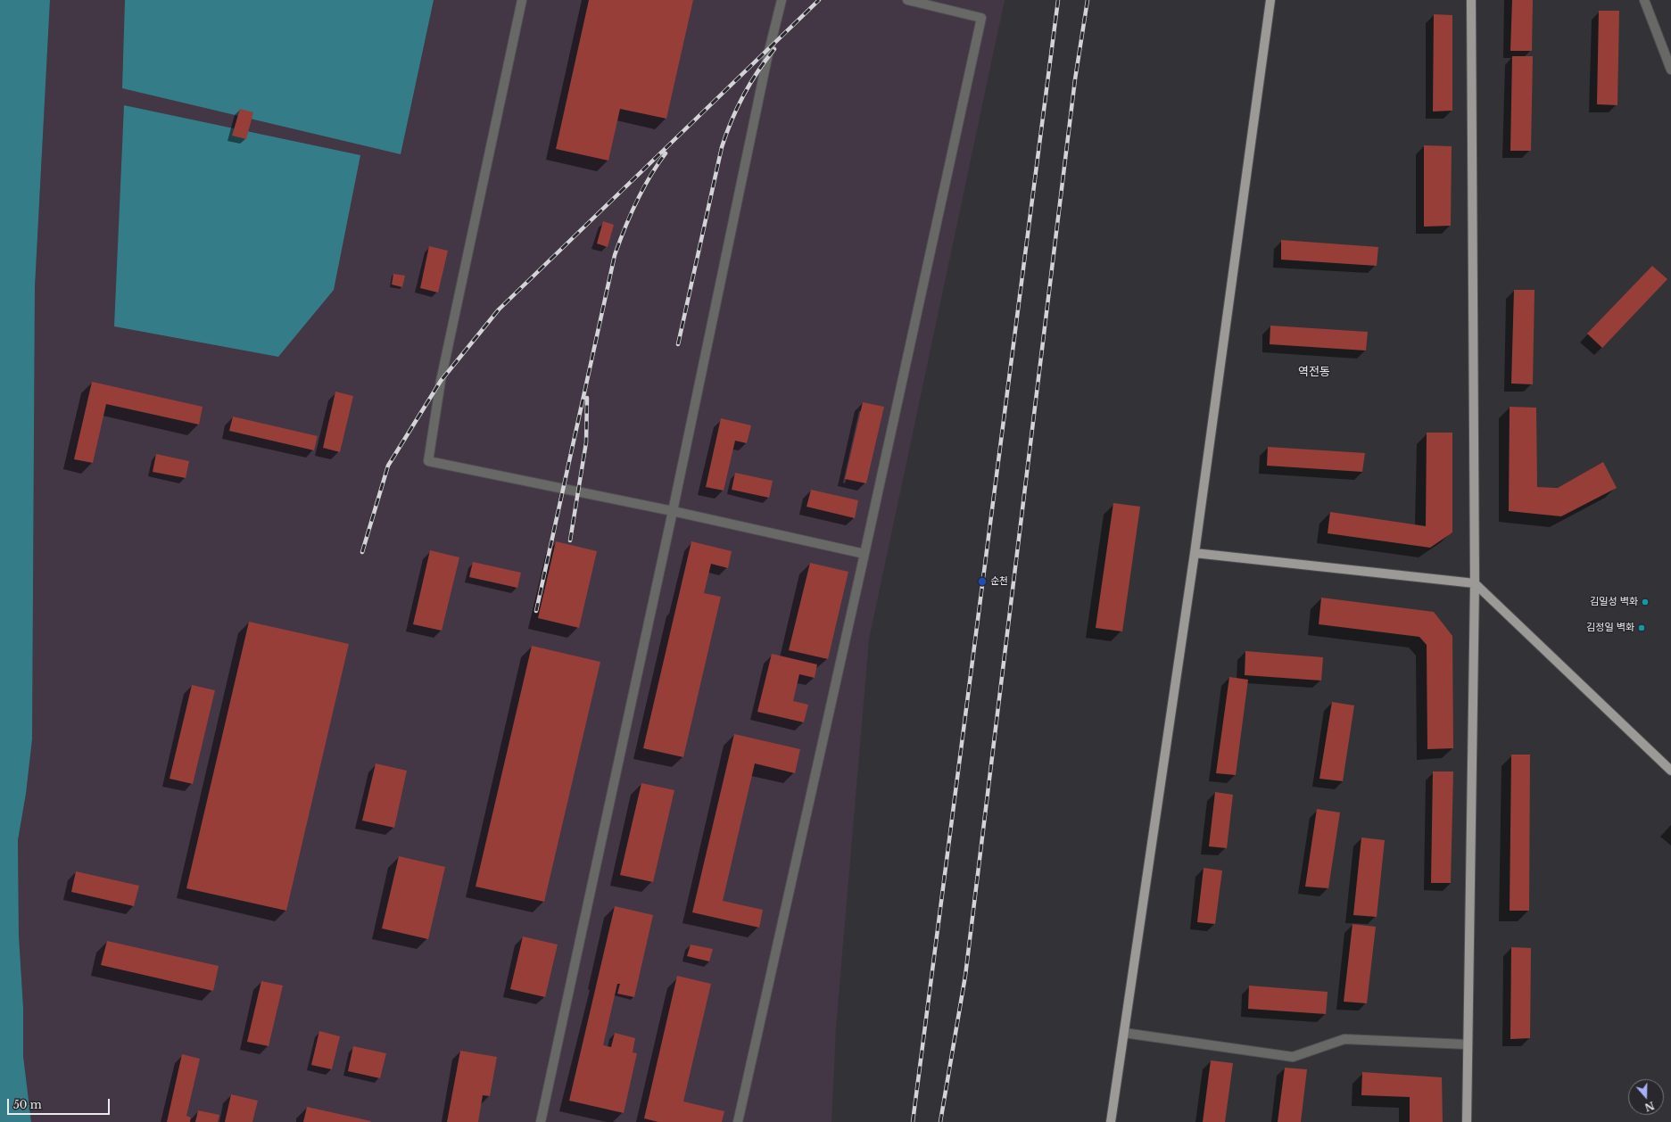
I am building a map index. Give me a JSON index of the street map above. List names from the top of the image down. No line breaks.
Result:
{"districts":["역전동"],"places":["순천","김일성 벽화","김정일 벽화"],"scale_bar":"50 m","north":"bottom"}
